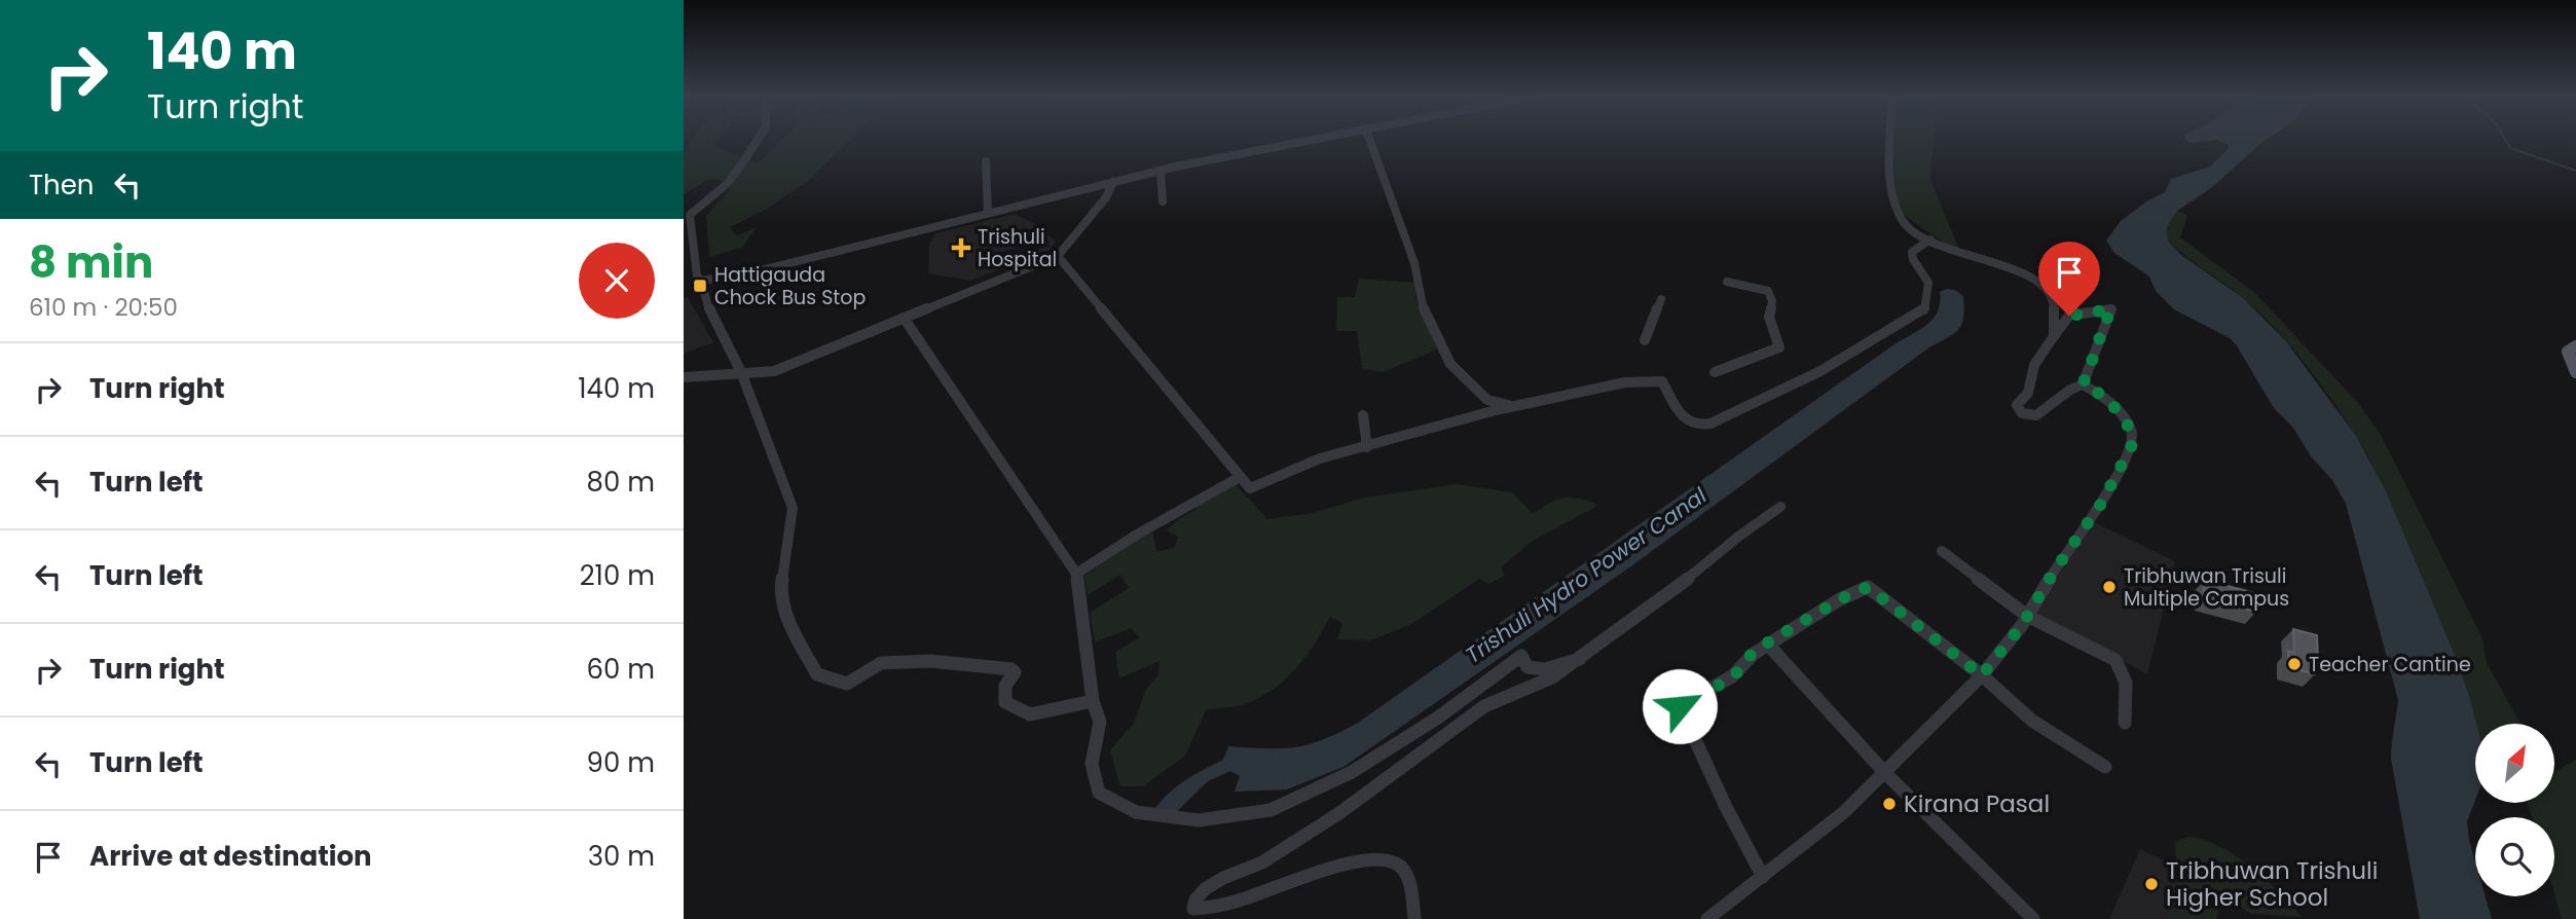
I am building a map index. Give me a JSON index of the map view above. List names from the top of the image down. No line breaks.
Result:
{"water":["Trishuli Hydro Power Canal"],"places":{"health":["Trishuli Hospital"],"transit":["Hattigauda Chock Bus Stop"],"other":["Tribhuwan Trisuli Multiple Campus","Teacher Cantine","Kirana Pasal","Tribhuwan Trishuli Higher School"]},"north":"top right","page":{"turn":["140 m","Turn right"],"then":"Then","heading":["8 min","610 m · 20:50"],"list":[{"name":"Turn right","value":"140 m"},{"name":"Turn left","value":"80 m"},{"name":"Turn left","value":"210 m"},{"name":"Turn right","value":"60 m"},{"name":"Turn left","value":"90 m"},{"name":"Arrive at destination","value":"30 m"}]}}
